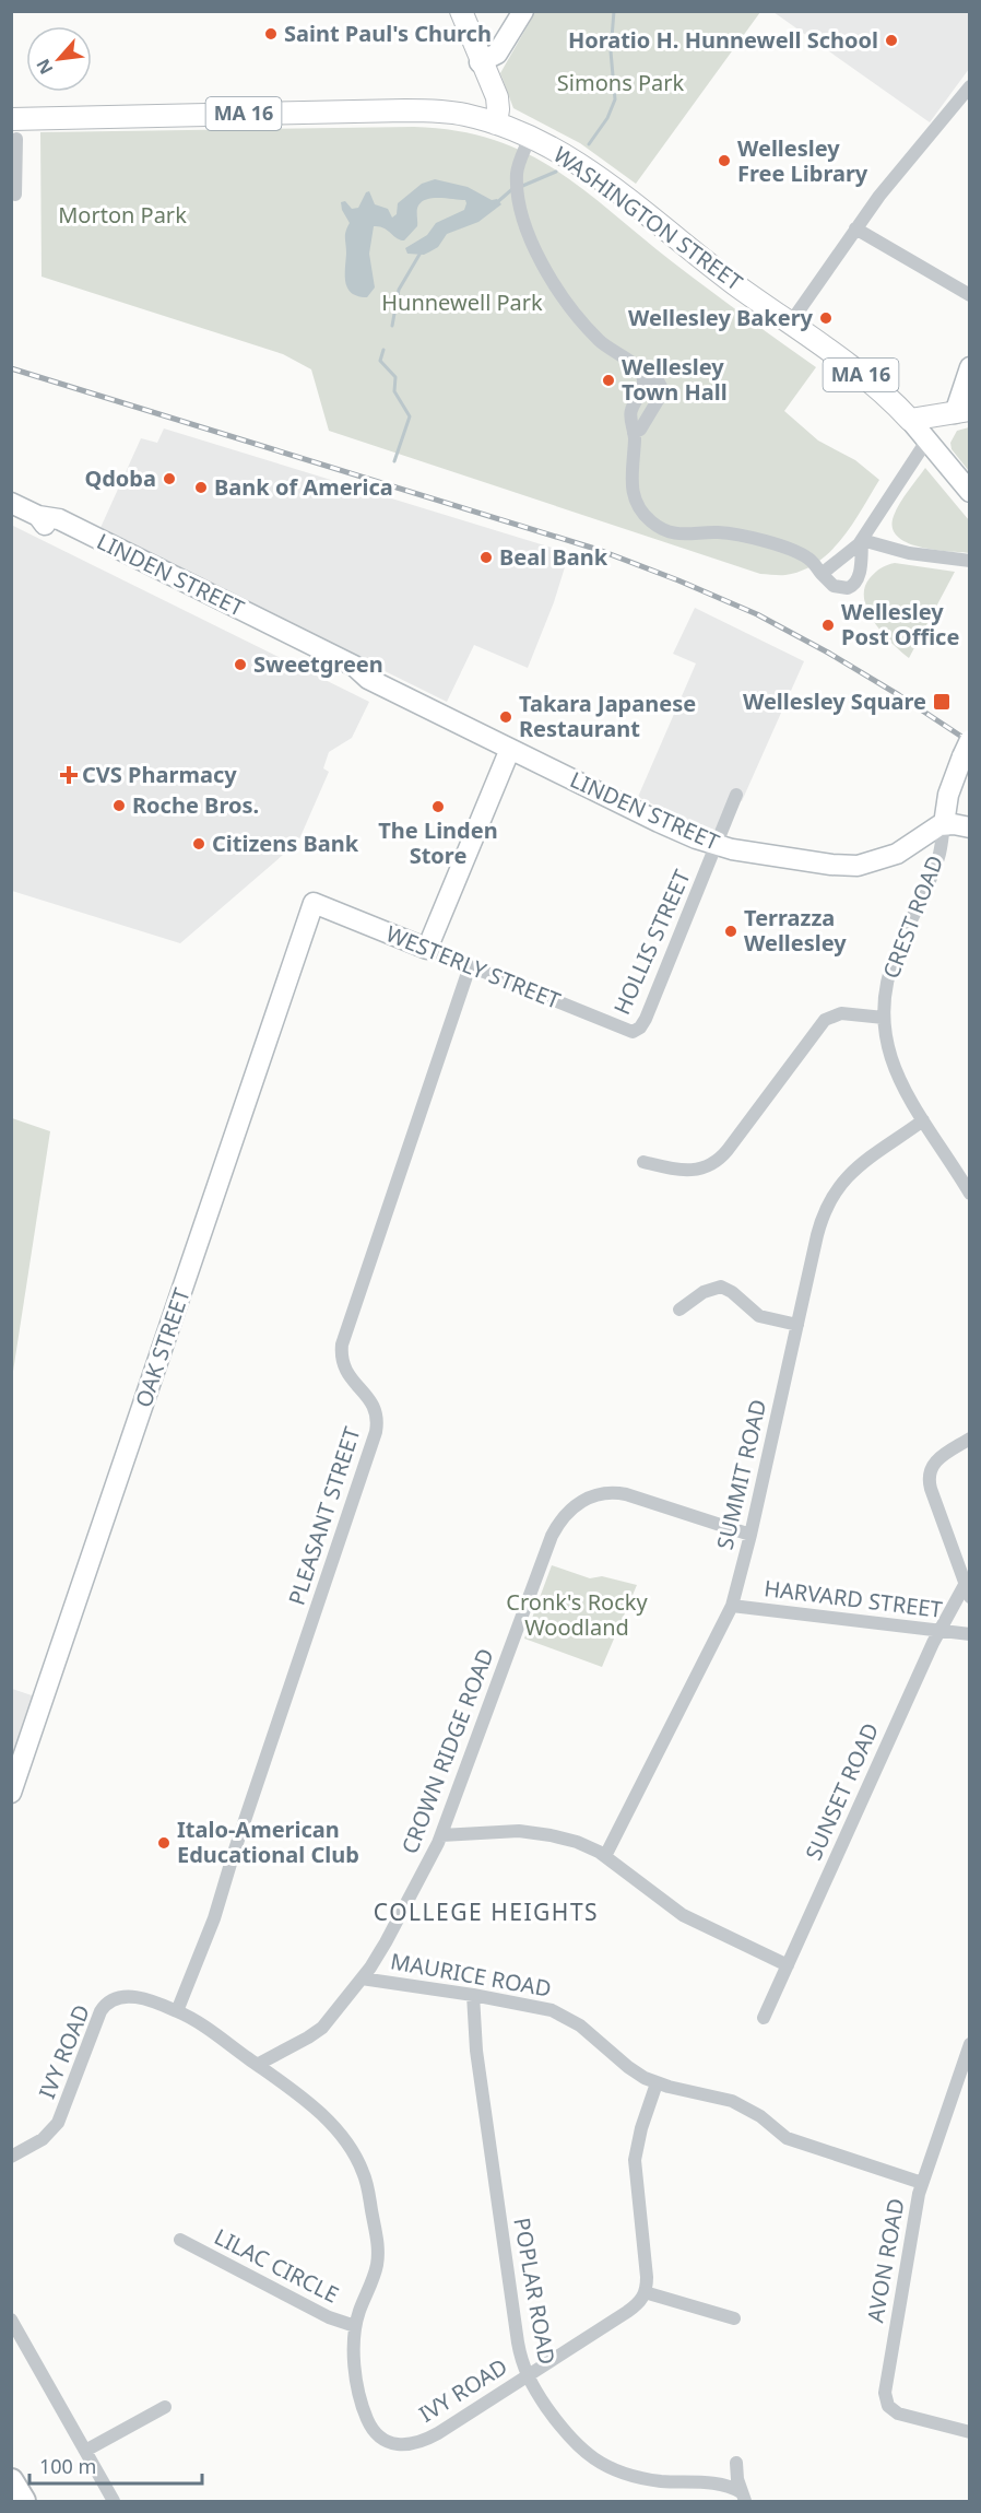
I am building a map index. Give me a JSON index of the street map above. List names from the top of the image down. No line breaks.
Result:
{"streets":{"main road":["MA 16","WASHINGTON STREET"],"street":["LINDEN STREET","CREST ROAD","HOLLIS STREET","WESTERLY STREET","OAK STREET","SUMMIT ROAD","PLEASANT STREET","HARVARD STREET","CROWN RIDGE ROAD","SUNSET ROAD","MAURICE ROAD","IVY ROAD","AVON ROAD","LILAC CIRCLE","POPLAR ROAD"]},"crossings":[["MA 16","WASHINGTON STREET"],["LINDEN STREET","CREST ROAD"],["LINDEN STREET","HOLLIS STREET"],["CREST ROAD","SUMMIT ROAD"],["HOLLIS STREET","WESTERLY STREET"],["WESTERLY STREET","OAK STREET"],["WESTERLY STREET","PLEASANT STREET"],["SUMMIT ROAD","HARVARD STREET"],["SUMMIT ROAD","CROWN RIDGE ROAD"],["PLEASANT STREET","IVY ROAD"],["HARVARD STREET","SUNSET ROAD"],["CROWN RIDGE ROAD","MAURICE ROAD"],["CROWN RIDGE ROAD","IVY ROAD"],["MAURICE ROAD","AVON ROAD"],["MAURICE ROAD","POPLAR ROAD"],["IVY ROAD","LILAC CIRCLE"],["IVY ROAD","POPLAR ROAD"]],"districts":["COLLEGE HEIGHTS"],"parks":["Simons Park","Morton Park","Hunnewell Park","Cronk's Rocky Woodland"],"places":{"other":["Saint Paul's Church","Horatio H. Hunnewell School","Wellesley Free Library","Wellesley Bakery","Wellesley Town Hall","Qdoba","Bank of America","Beal Bank","Wellesley Post Office","Sweetgreen","Takara Japanese Restaurant","Roche Bros.","The Linden Store","Citizens Bank","Terrazza Wellesley","Italo-American Educational Club"],"transit":["Wellesley Square"],"health":["CVS Pharmacy"]},"scale_bar":"100 m","north":"bottom left"}
